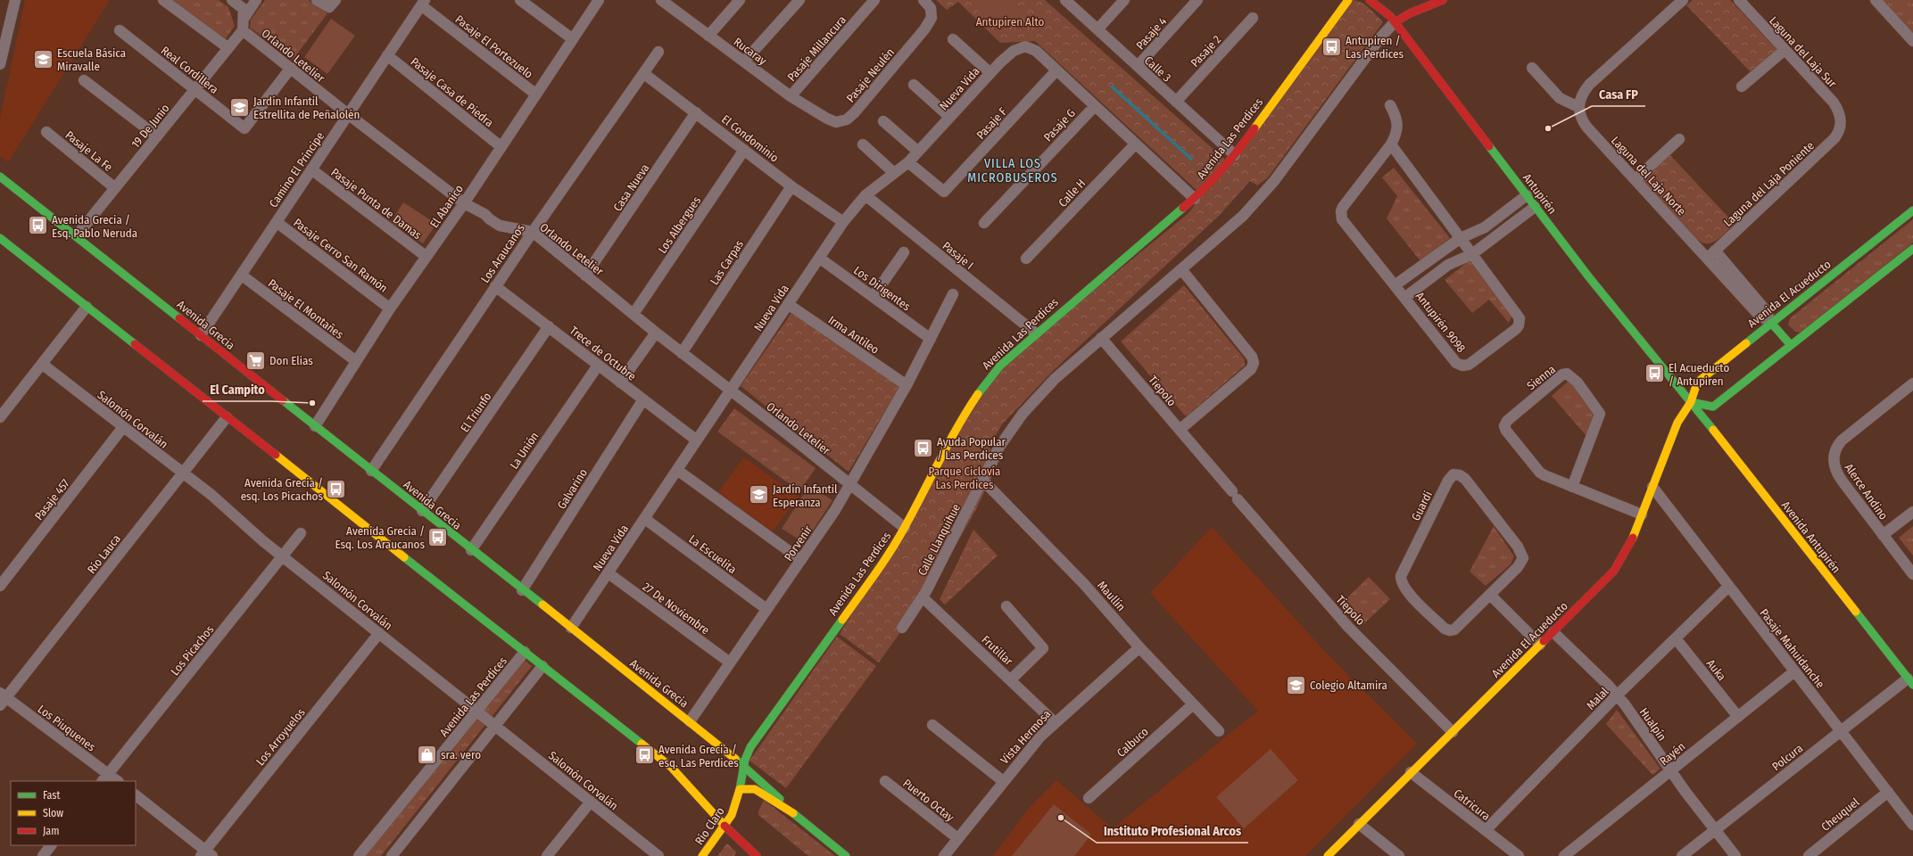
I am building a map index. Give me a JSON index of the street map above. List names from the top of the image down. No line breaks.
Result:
{"streets":{"street":["Pasaje 4","Pasaje El Portezuelo","Pasaje Millancura","Rucaray","Pasaje 2","Laguna del Laja Sur","Orlando Letelier","Calle 3","Real Cordillera","Pasaje Neulén","Nueva Vida","Pasaje Casa de Piedra","Pasaje F","Pasaje G","19 De Junio","El Condominio","Avenida Las Perdices","Pasaje La Fe","Camino El Príncipe","Laguna del Laja Norte","Laguna del Laja Poniente","Casa Nueva","Calle H","Antupirén","Pasaje Punta de Damas","El Abanico","Los Albergues","Los Araucanos","Pasaje Cerro San Ramón","Pasaje I","Las Carpas","Los Dirigentes","Avenida El Acueducto","Pasaje El Montañes","Antupirén 9098","Avenida Grecia","Irma Antileo","Trece de Octubre","Sienna","Tiepolo","El Triunfo","Salomón Corvalán","La Unión","Galvarino","Alerce Andino","Pasaje 457","Guardi","Avenida Antupirén","Calle Llanquihue","Porvenir","Río Lauca","La Escuelita","Maullín","27 De Noviembre","Pasaje Mahuidanche","Los Picachos","Frutillar","Auka","Malal","Hualpín","Los Piuquenes","Los Arroyuelos","Vista Hermosa","Calbuco","Rayén","Polcura","Puerto Octay","Catricura","Cheuquel","Río Claro"]},"crossings":[["Pasaje 4","Calle 3"],["Pasaje El Portezuelo","Camino El Príncipe"],["Pasaje El Portezuelo","El Abanico"],["Pasaje Millancura","Rucaray"],["Rucaray","Pasaje Neulén"],["Pasaje 2","Calle 3"],["Laguna del Laja Sur","Laguna del Laja Poniente"],["Orlando Letelier","Real Cordillera"],["Orlando Letelier","Nueva Vida"],["Orlando Letelier","19 De Junio"],["Orlando Letelier","Avenida Las Perdices"],["Orlando Letelier","Camino El Príncipe"],["Orlando Letelier","Casa Nueva"],["Orlando Letelier","El Abanico"],["Orlando Letelier","Los Albergues"],["Orlando Letelier","Los Araucanos"],["Orlando Letelier","Las Carpas"],["Orlando Letelier","Porvenir"],["Calle 3","Avenida Las Perdices"],["Real Cordillera","19 De Junio"],["Nueva Vida","Pasaje F"],["Nueva Vida","El Condominio"],["Nueva Vida","Pasaje I"],["Nueva Vida","Los Dirigentes"],["Nueva Vida","Avenida Grecia"],["Nueva Vida","Irma Antileo"],["Nueva Vida","Trece de Octubre"],["Nueva Vida","La Escuelita"],["Nueva Vida","27 De Noviembre"],["Pasaje Casa de Piedra","Camino El Príncipe"],["Pasaje Casa de Piedra","El Abanico"],["19 De Junio","Pasaje La Fe"],["19 De Junio","Avenida Grecia"],["El Condominio","Casa Nueva"],["El Condominio","Los Albergues"],["El Condominio","Los Araucanos"],["El Condominio","Las Carpas"],["Avenida Las Perdices","Pasaje I"],["Avenida Las Perdices","Avenida Grecia"],["Avenida Las Perdices","Salomón Corvalán"],["Avenida Las Perdices","Río Claro"],["Camino El Príncipe","Pasaje Punta de Damas"],["Camino El Príncipe","Pasaje Cerro San Ramón"],["Camino El Príncipe","Pasaje El Montañes"],["Camino El Príncipe","Avenida Grecia"],["Laguna del Laja Norte","Laguna del Laja Poniente"],["Laguna del Laja Norte","Avenida El Acueducto"],["Antupirén","Avenida El Acueducto"],["Antupirén","Antupirén 9098"],["Antupirén","Avenida Antupirén"],["Pasaje Punta de Damas","El Abanico"],["El Abanico","Pasaje Cerro San Ramón"],["El Abanico","Pasaje El Montañes"],["El Abanico","Avenida Grecia"],["Los Araucanos","Avenida Grecia"],["Los Araucanos","Trece de Octubre"],["Los Dirigentes","Porvenir"],["Avenida El Acueducto","Sienna"],["Avenida El Acueducto","Tiepolo"],["Avenida El Acueducto","Avenida Antupirén"],["Avenida El Acueducto","Pasaje Mahuidanche"],["Avenida El Acueducto","Hualpín"],["Avenida El Acueducto","Catricura"],["Avenida Grecia","El Triunfo"],["Avenida Grecia","La Unión"],["Avenida Grecia","Galvarino"],["Avenida Grecia","Porvenir"],["Avenida Grecia","Río Claro"],["Irma Antileo","Porvenir"],["Trece de Octubre","El Triunfo"],["Trece de Octubre","La Unión"],["Trece de Octubre","Galvarino"],["Tiepolo","Calle Llanquihue"],["Salomón Corvalán","Pasaje 457"],["Salomón Corvalán","Río Lauca"],["Salomón Corvalán","Los Picachos"],["Salomón Corvalán","Los Arroyuelos"],["Avenida Antupirén","Polcura"],["Calle Llanquihue","Maullín"],["Calle Llanquihue","Frutillar"],["Porvenir","La Escuelita"],["Porvenir","27 De Noviembre"],["Río Lauca","Los Piuquenes"],["Maullín","Vista Hermosa"],["Maullín","Calbuco"],["Pasaje Mahuidanche","Malal"],["Pasaje Mahuidanche","Rayén"],["Pasaje Mahuidanche","Polcura"],["Pasaje Mahuidanche","Cheuquel"],["Los Picachos","Los Piuquenes"],["Frutillar","Vista Hermosa"],["Auka","Malal"],["Auka","Rayén"],["Malal","Hualpín"],["Malal","Catricura"],["Hualpín","Rayén"],["Hualpín","Polcura"],["Vista Hermosa","Puerto Octay"]],"districts":["VILLA LOS MICROBUSEROS"],"parks":["Antupiren Alto","Parque Ciclovía Las Perdices"],"places":{"bus stop":["Antupiren / Las Perdices","Avenida Grecia / Esq. Pablo Neruda","El Acueducto / Antupiren","Ayuda Popular / Las Perdices","Avenida Grecia / esq. Los Picachos","Avenida Grecia / Esq. Los Araucanos","Avenida Grecia / esq. Las Perdices"],"school or university":["Escuela Básica Miravalle","Jardín Infantil Estrellita de Peñalolén","Jardín Infantil Esperanza","Colegio Altamira"],"other":["Casa FP","El Campito","Instituto Profesional Arcos"],"supermarket":["Don Elias"],"shop":["sra. vero"]},"legend":["Fast","Slow","Jam"]}
